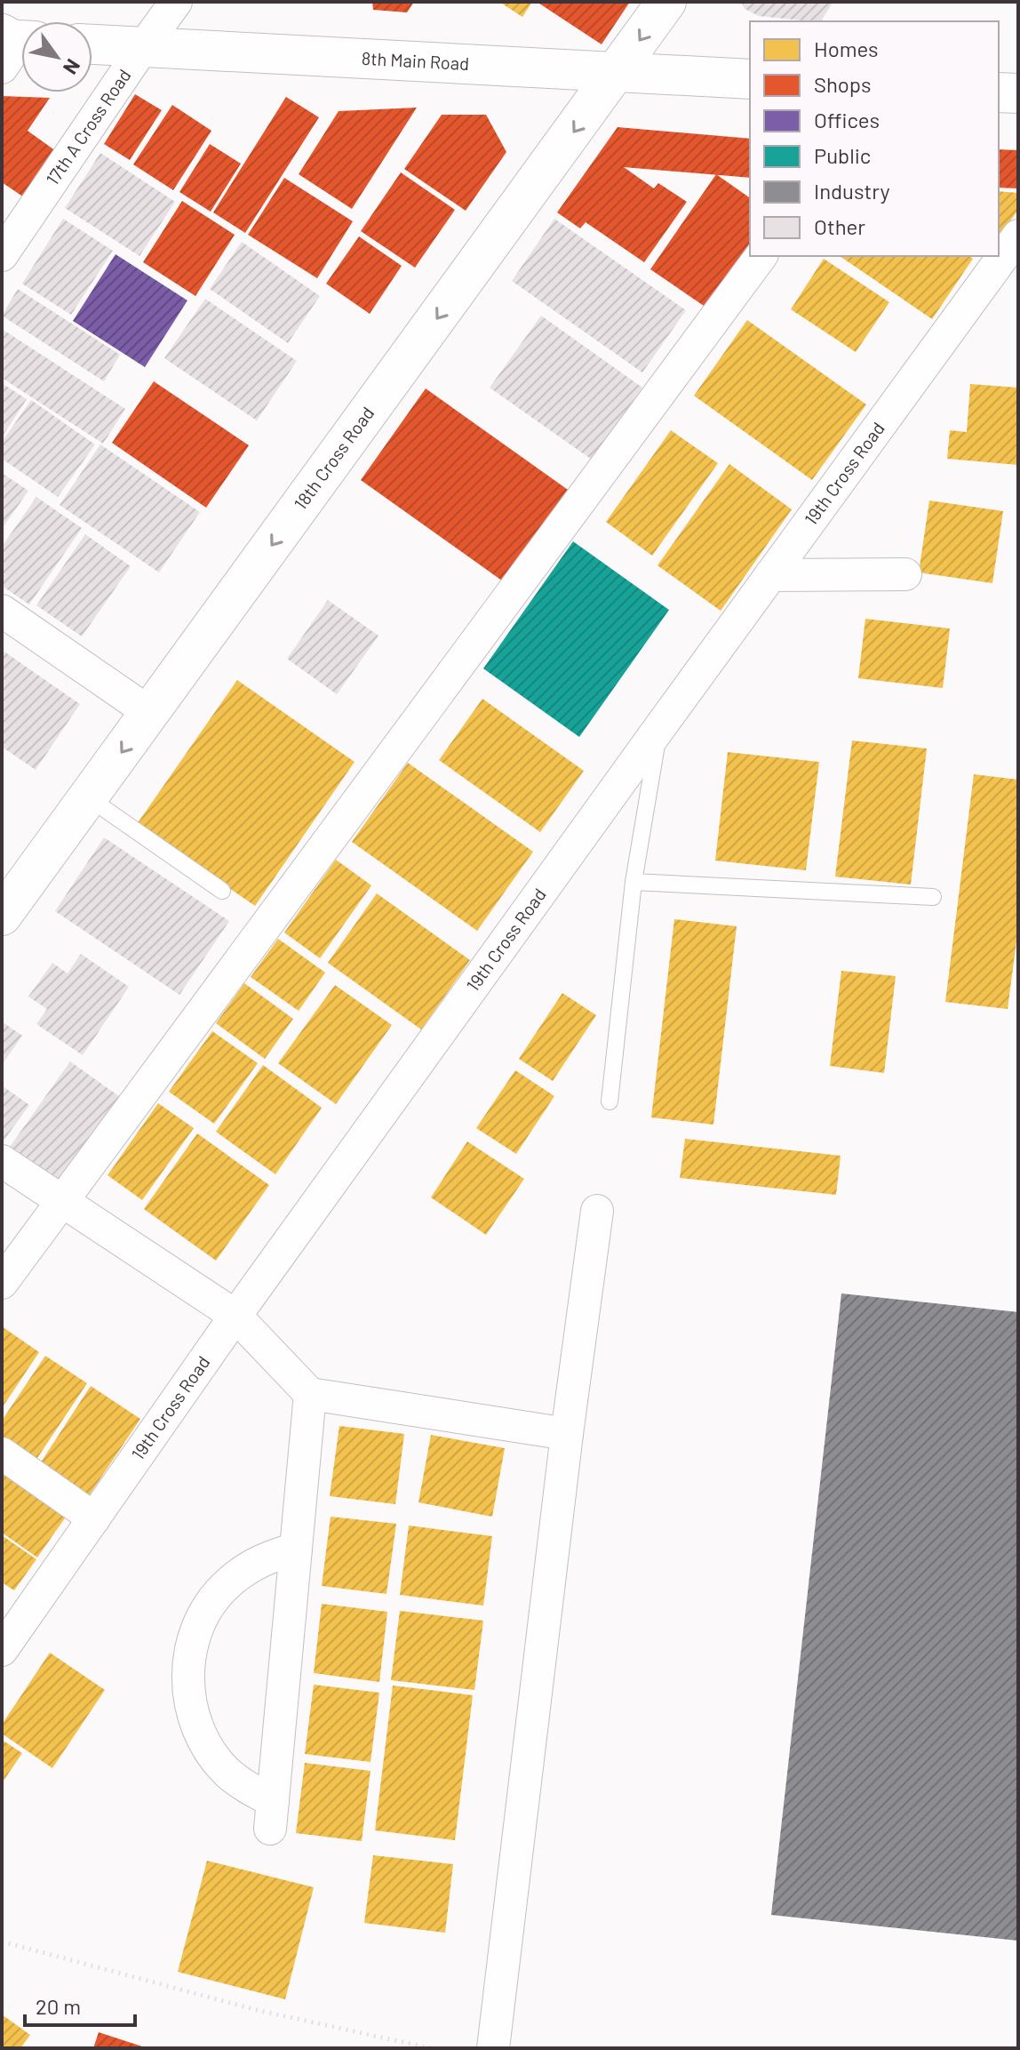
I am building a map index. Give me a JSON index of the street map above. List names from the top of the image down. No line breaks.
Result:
{"streets":{"main road":["8th Main Road","18th Cross Road"],"street":["17th A Cross Road","19th Cross Road"]},"crossings":[["8th Main Road","17th A Cross Road"],["8th Main Road","18th Cross Road"]],"one_way":["18th Cross Road"],"legend":["Homes","Shops","Offices","Public","Industry","Other"],"scale_bar":"20 m","north":"bottom right"}
